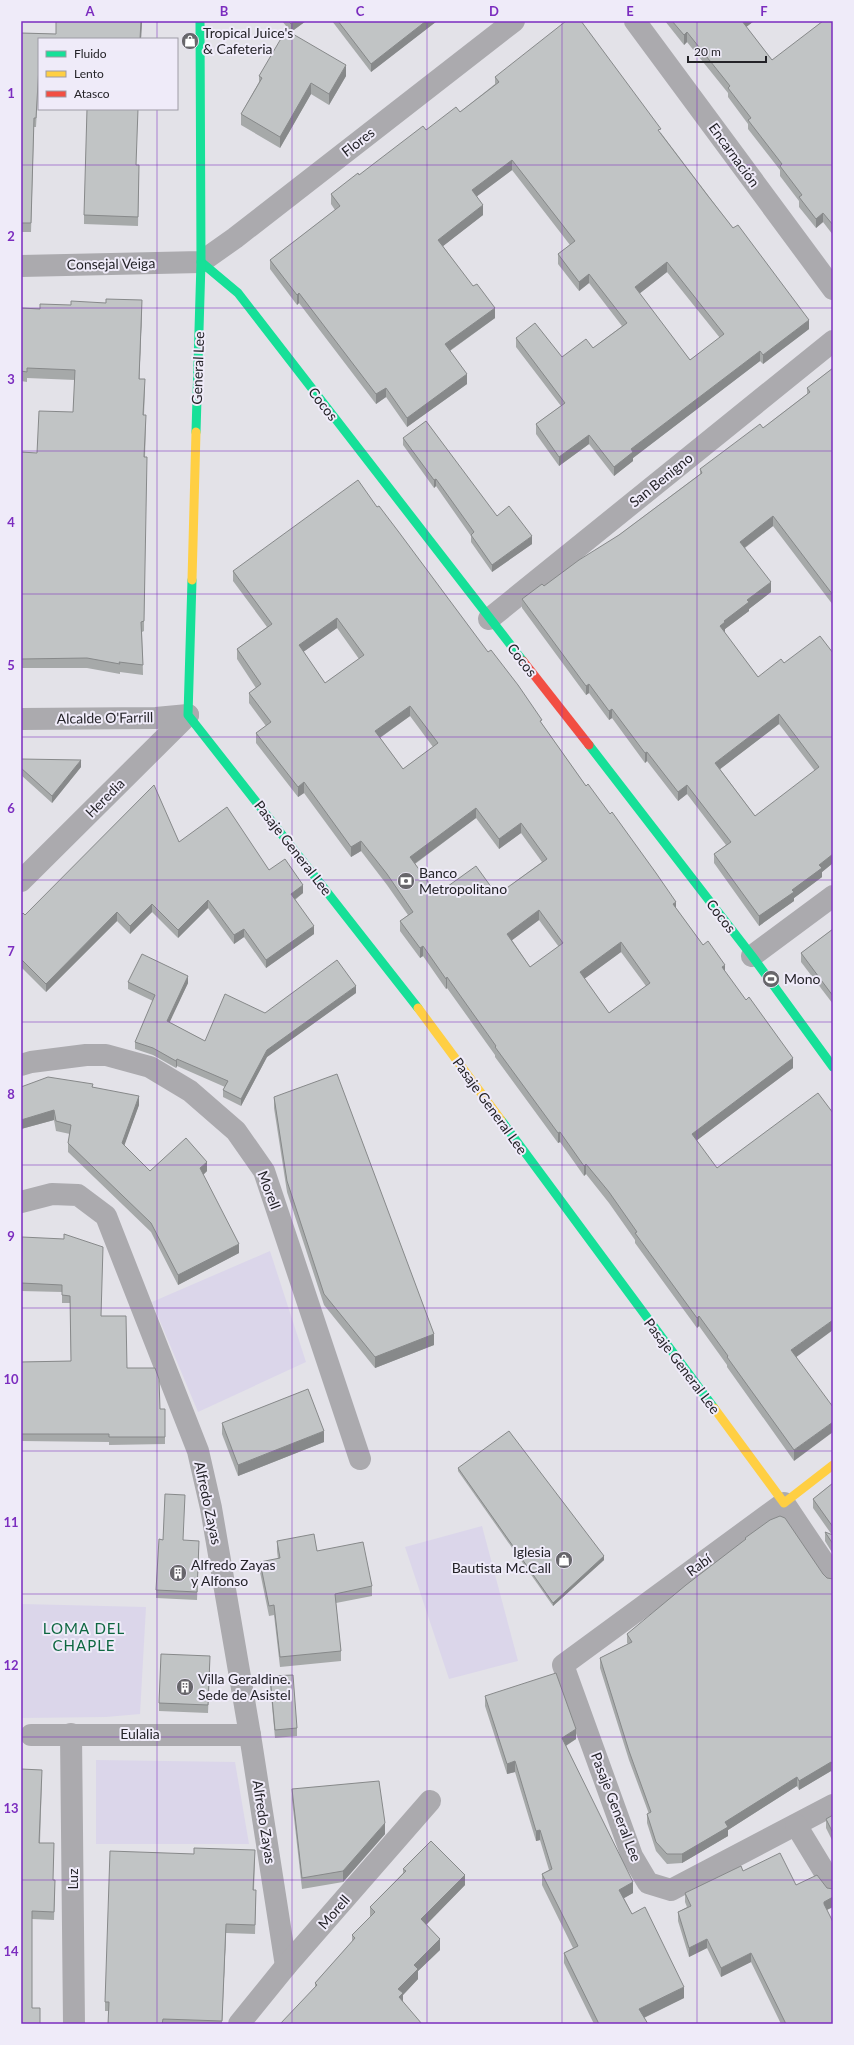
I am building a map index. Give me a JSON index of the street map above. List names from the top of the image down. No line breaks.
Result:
{"streets":{"street":["Flores","Encarnación","Consejal Veiga","General Lee","Cocos","San Benigno","Alcalde O'Farrill","Heredia","Pasaje General Lee","Morell","Alfredo Zayas","Rabí","Eulalia","Luz"]},"crossings":[["Flores","Consejal Veiga"],["Flores","General Lee"],["Flores","Cocos"],["Consejal Veiga","General Lee"],["Consejal Veiga","Cocos"],["General Lee","Cocos"],["General Lee","Alcalde O'Farrill"],["General Lee","Heredia"],["General Lee","Pasaje General Lee"],["Cocos","San Benigno"],["Alcalde O'Farrill","Heredia"],["Alcalde O'Farrill","Pasaje General Lee"],["Heredia","Pasaje General Lee"],["Pasaje General Lee","Rabí"],["Morell","Alfredo Zayas"],["Alfredo Zayas","Eulalia"],["Eulalia","Luz"]],"districts":["LOMA DEL CHAPLE"],"places":{"shop":["Tropical Juice's & Cafeteria","Iglesia Bautista Mc.Call"],"bank":["Banco Metropolitano"],"sports":["Mono"],"building":["Alfredo Zayas y Alfonso","Villa Geraldine. Sede de Asistel"]},"legend":["Fluido","Lento","Atasco"],"scale_bar":"20 m","grid":{"columns":["A","B","C","D","E","F"],"rows":["1","2","3","4","5","6","7","8","9","10","11","12","13","14"]}}
